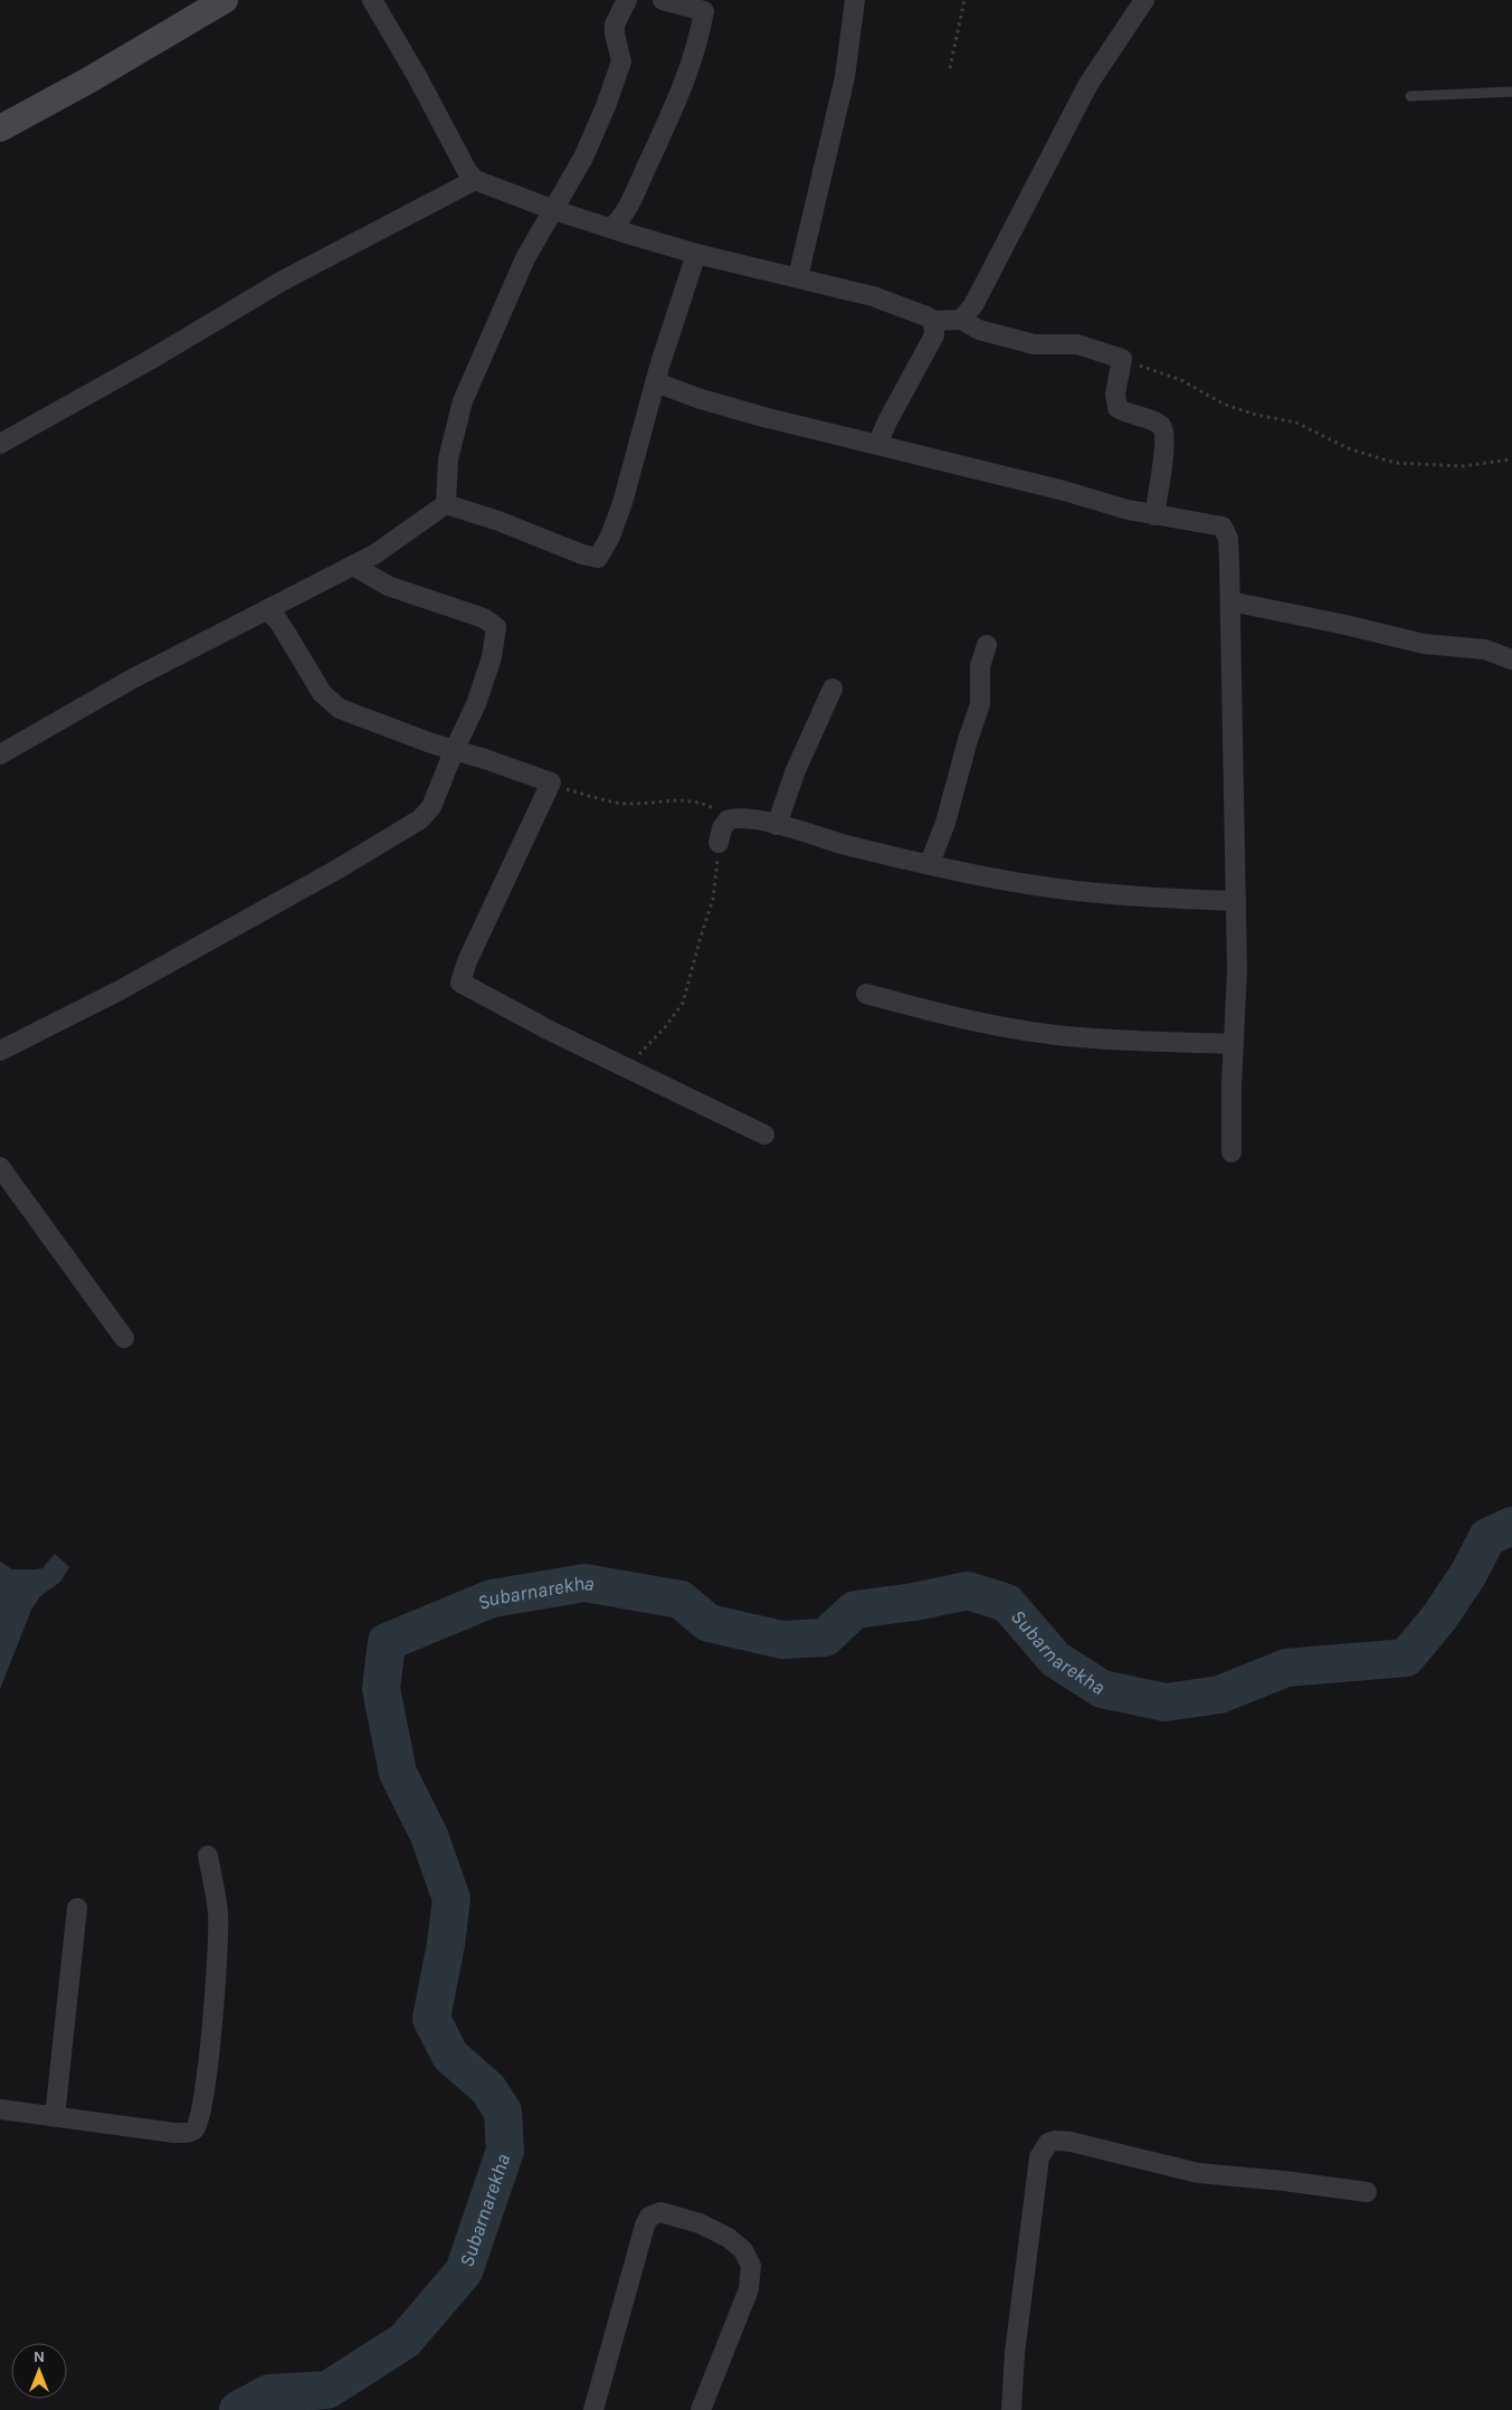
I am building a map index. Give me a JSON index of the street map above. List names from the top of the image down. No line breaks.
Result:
{"water":["Subarnarekha"],"north":"top"}
